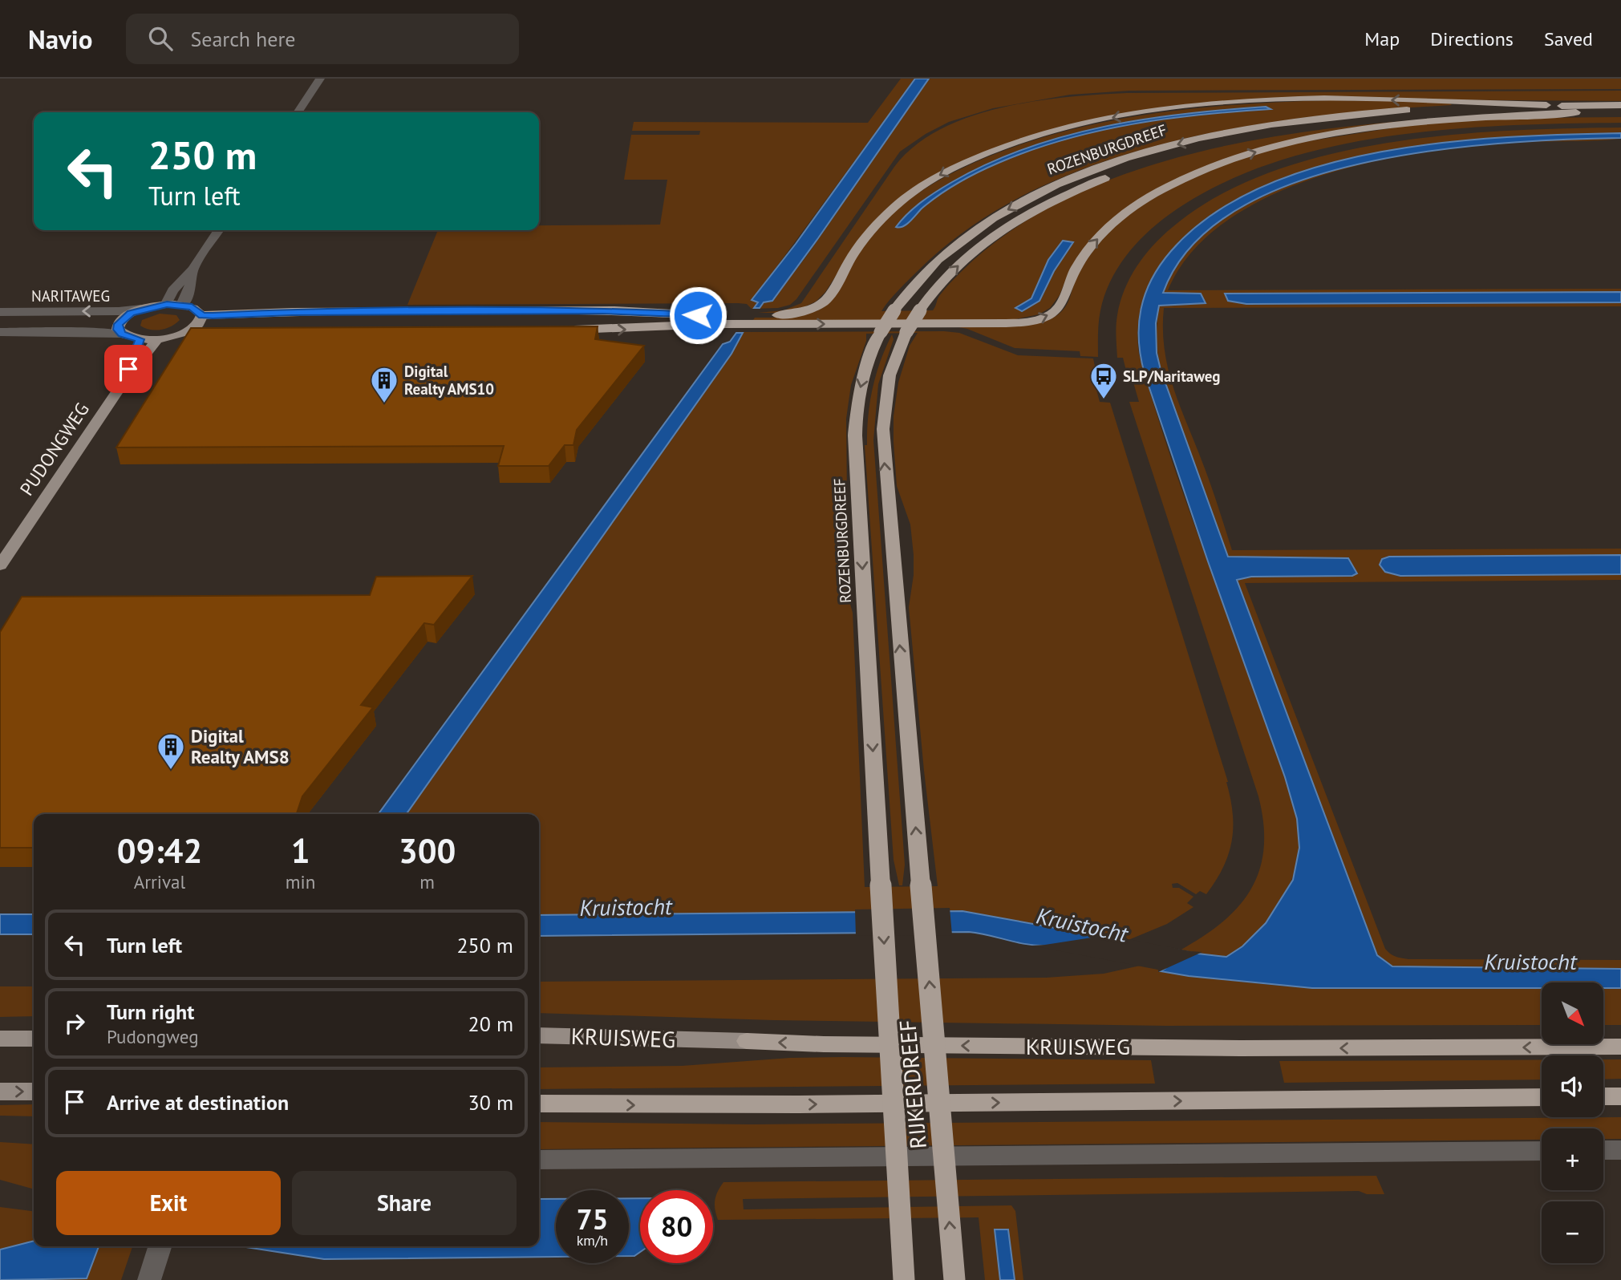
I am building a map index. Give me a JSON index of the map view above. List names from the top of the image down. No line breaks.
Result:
{"streets":{"highway":["ROZENBURGDREEF","KRUISWEG","RIJKERDREEF"],"main road":["PUDONGWEG"],"street":["NARITAWEG"]},"crossings":[["ROZENBURGDREEF","RIJKERDREEF"]],"one_way":["KRUISWEG"],"water":["Kruistocht"],"places":{"bus stop":["SLP/Naritaweg"],"building":["Digital Realty AMS10","Digital Realty AMS8"]},"north":"bottom right","page":{"header":"Navio","search":"Search here","nav":["Map","Directions","Saved"],"turn":["250 m","Turn left"],"eta":["09:42","Arrival","1","min","300","m"],"list":[{"name":"Turn left","value":"250 m"},{"name":"Turn right","note":"Pudongweg","value":"20 m"},{"name":"Arrive at destination","value":"30 m"}],"map_buttons":["+","−"],"buttons":["Exit","Share"],"speed":"75 km/h","limit":"80"}}
